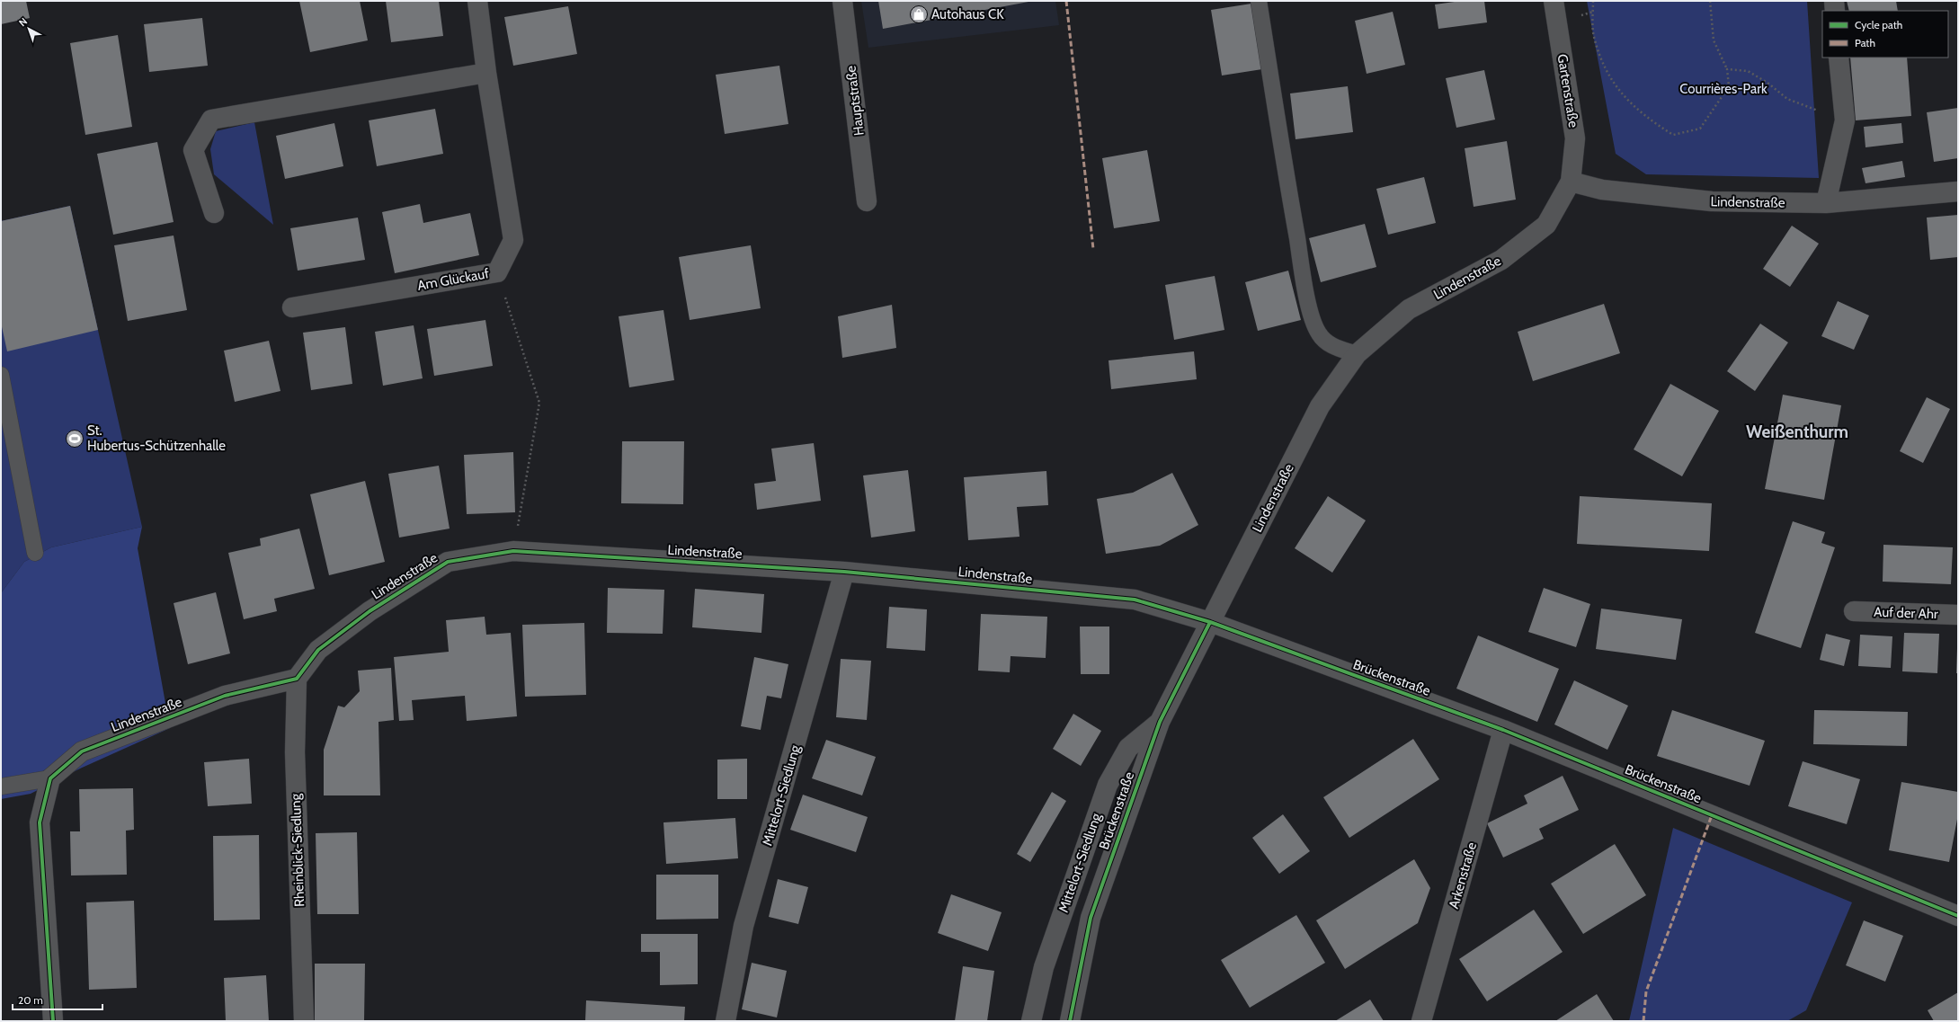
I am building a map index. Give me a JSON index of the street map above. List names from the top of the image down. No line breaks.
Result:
{"streets":{"street":["Gartenstraße","Hauptstraße","Lindenstraße","Am Glückauf","Auf der Ahr","Brückenstraße","Mittelort-Siedlung","Rheinblick-Siedlung","Arkenstraße"]},"crossings":[["Gartenstraße","Lindenstraße"],["Lindenstraße","Brückenstraße"],["Lindenstraße","Mittelort-Siedlung"],["Lindenstraße","Rheinblick-Siedlung"],["Brückenstraße","Mittelort-Siedlung"],["Brückenstraße","Arkenstraße"]],"districts":["Weißenthurm"],"parks":["Courrières-Park"],"places":{"shop":["Autohaus CK"],"sports":["St. Hubertus-Schützenhalle"]},"legend":["Cycle path","Path"],"scale_bar":"20 m","north":"top left"}
